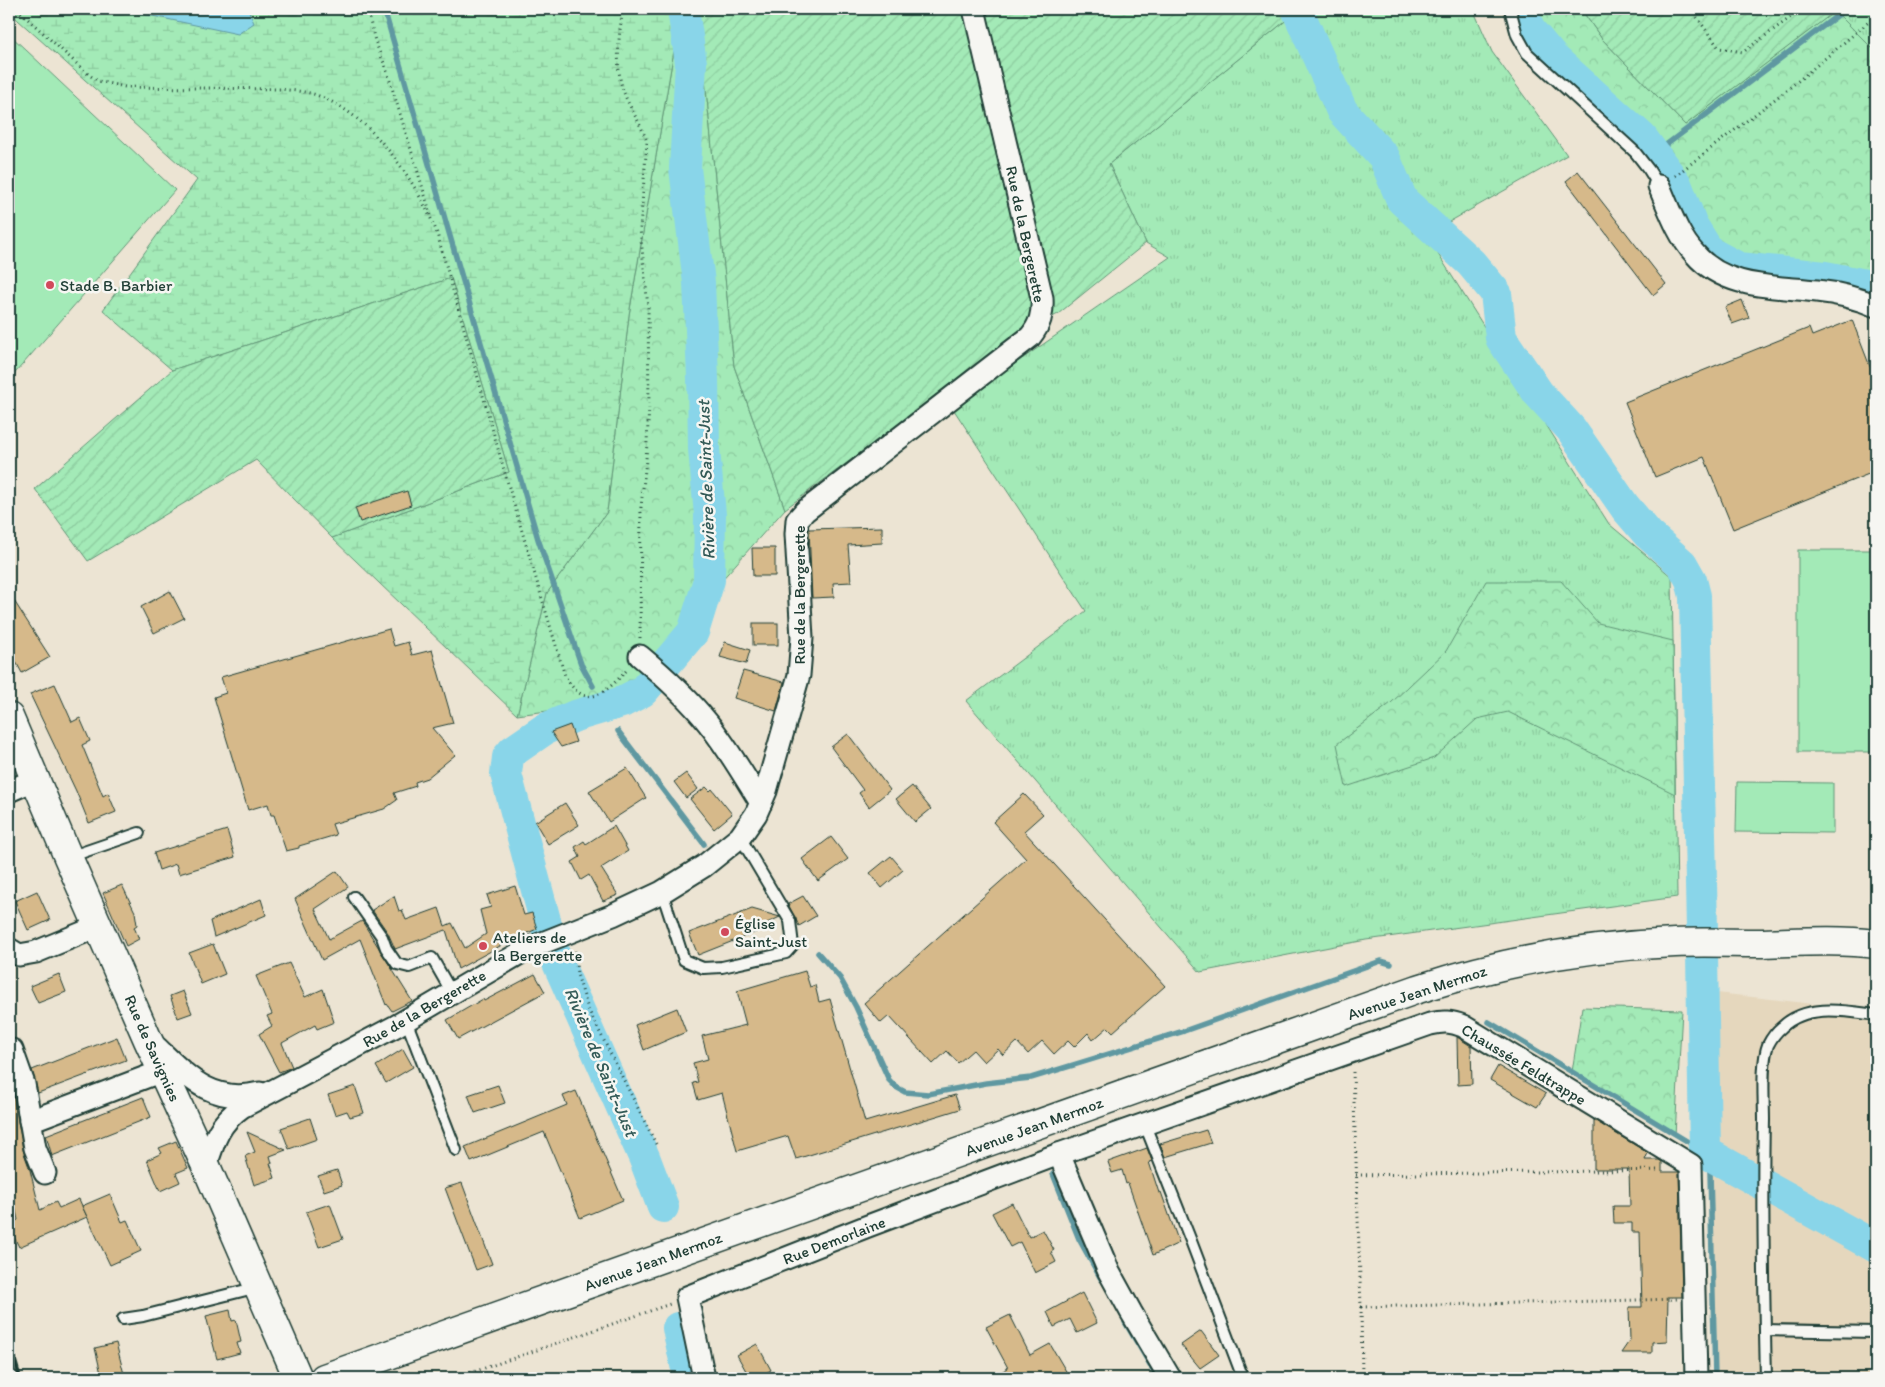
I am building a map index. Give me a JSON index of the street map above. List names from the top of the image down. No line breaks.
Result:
{"streets":{"main road":["Avenue Jean Mermoz","Rue de Savignies"],"street":["Rue de la Bergerette","Chaussée Feldtrappe","Rue Demorlaine"]},"crossings":[["Rue de la Bergerette","Rue de Savignies"],["Chaussée Feldtrappe","Rue Demorlaine"]],"water":["Rivière de Saint-Just"],"places":["Stade B. Barbier","Église Saint-Just","Ateliers de la Bergerette"]}
